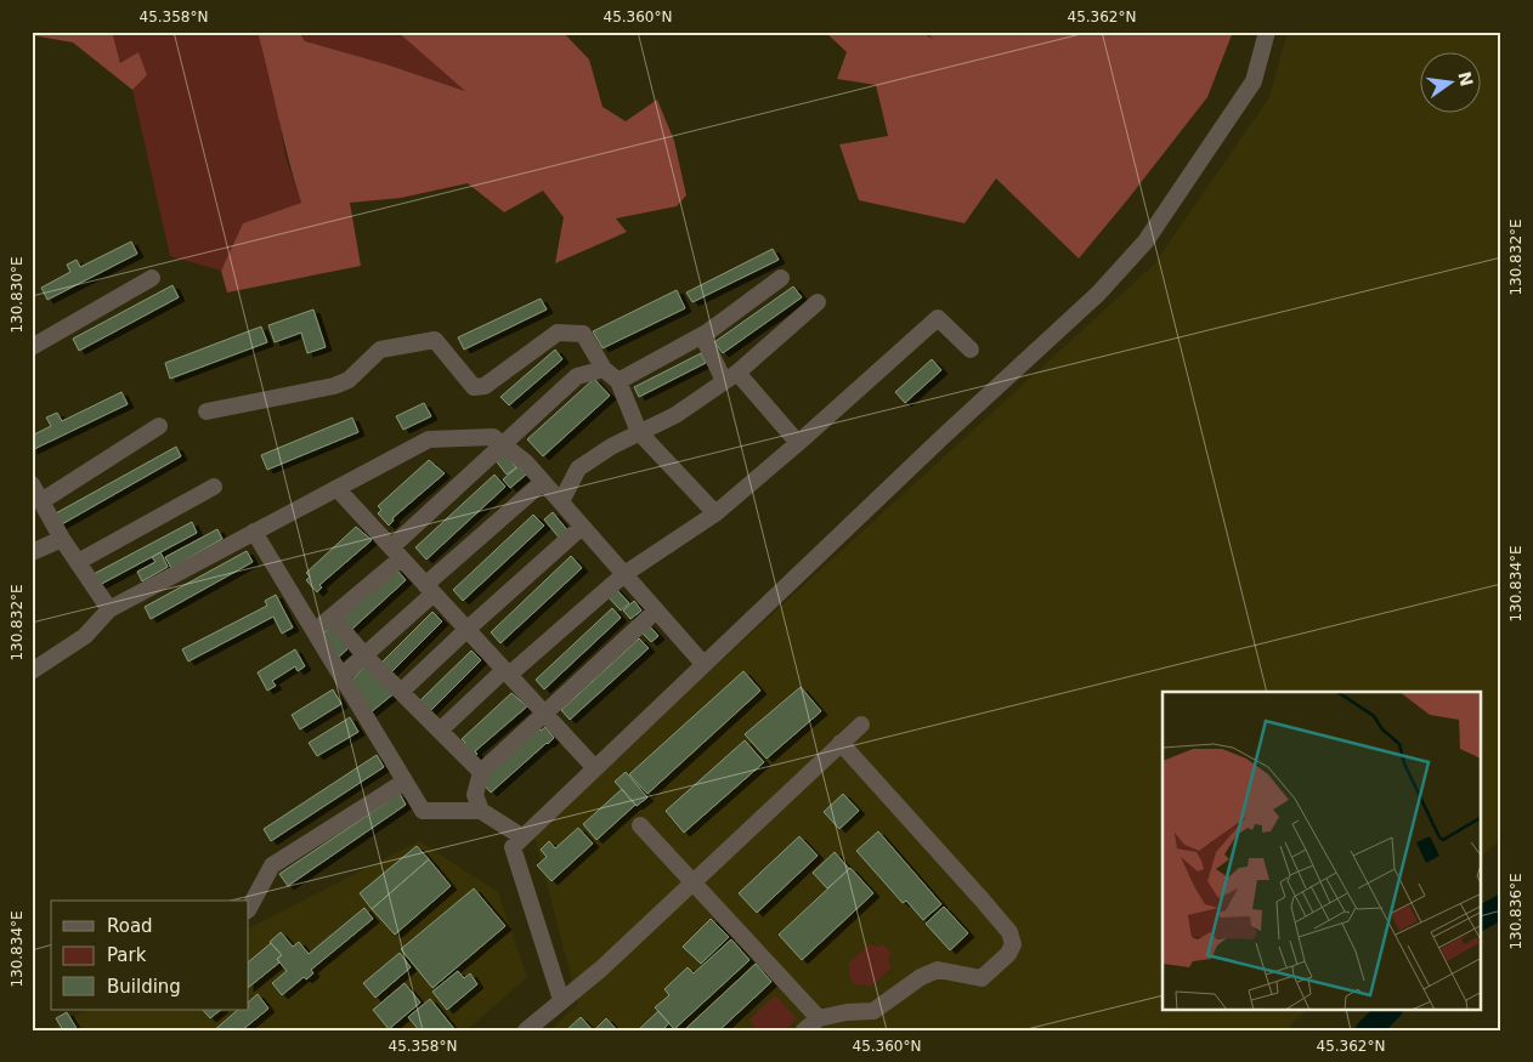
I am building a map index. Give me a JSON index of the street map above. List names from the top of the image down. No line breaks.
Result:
{"legend":["Road","Park","Building"],"north":"right","coordinates":["45.358°N","45.360°N","45.362°N","130.832°E","130.830°E","130.834°E","130.836°E"]}
